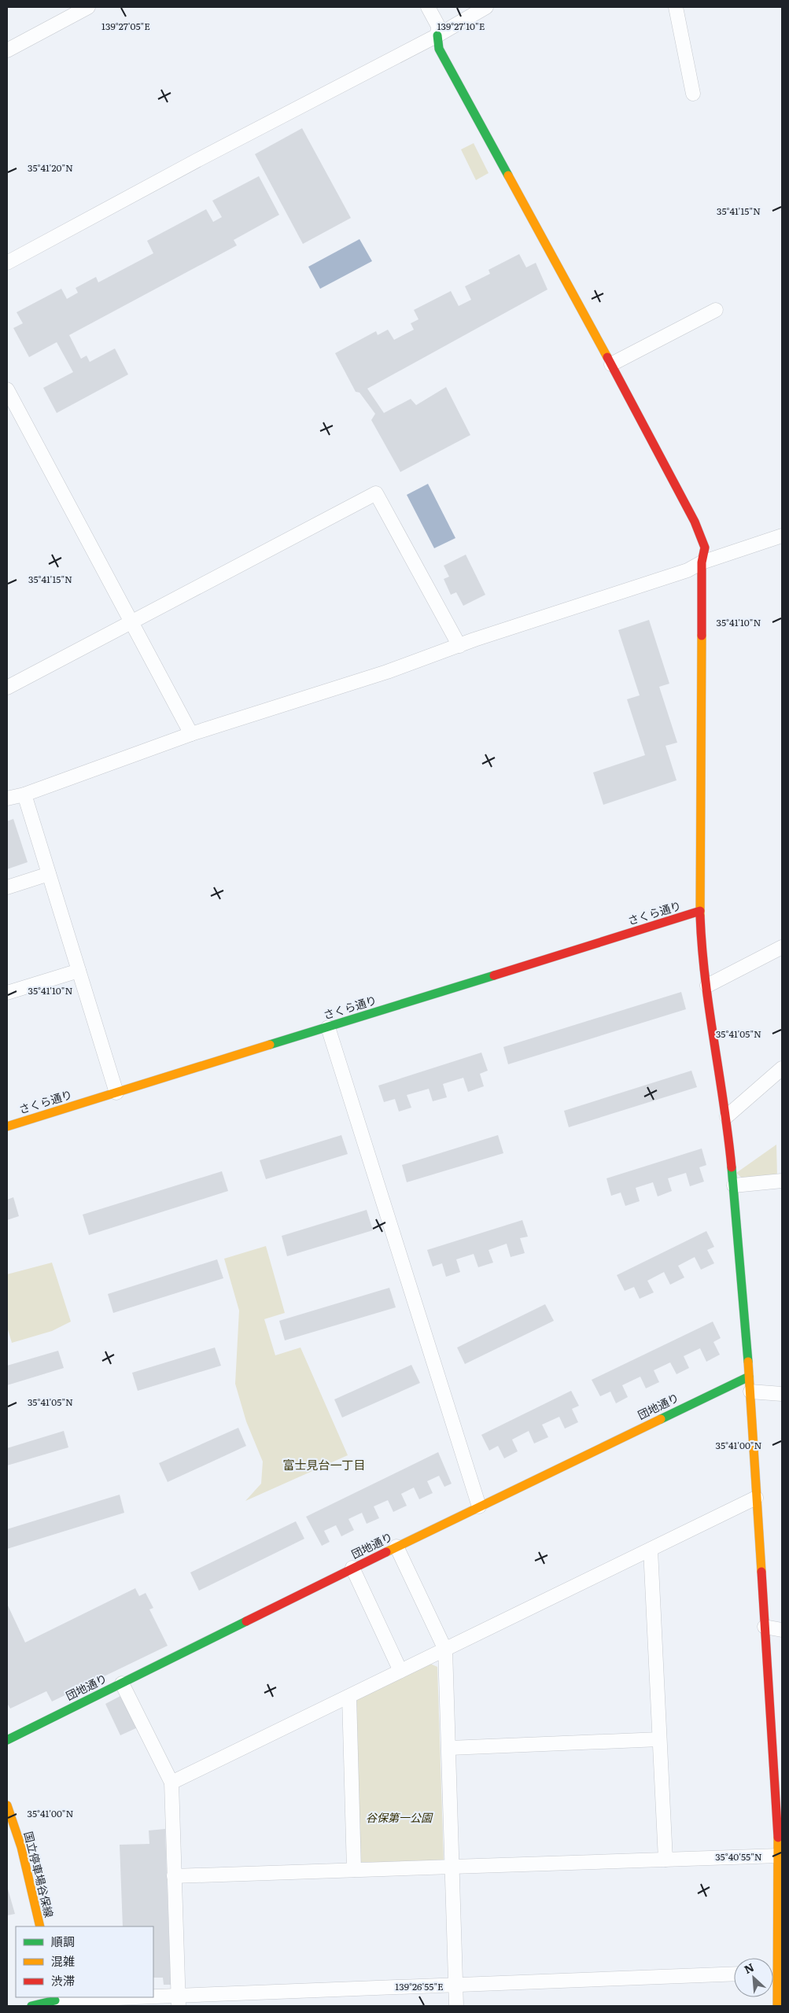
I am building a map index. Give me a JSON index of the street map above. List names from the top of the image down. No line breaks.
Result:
{"streets":{"street":["さくら通り","団地通り","国立停車場谷保線"]},"districts":["富士見台一丁目"],"parks":["谷保第一公園"],"legend":["順調","混雑","渋滞"],"north":"top left","coordinates":["139°27'05\"E","139°27'10\"E","35°41'20\"N","35°41'15\"N","35°41'10\"N","35°41'05\"N","35°41'00\"N","35°40'55\"N","139°26'55\"E"]}
